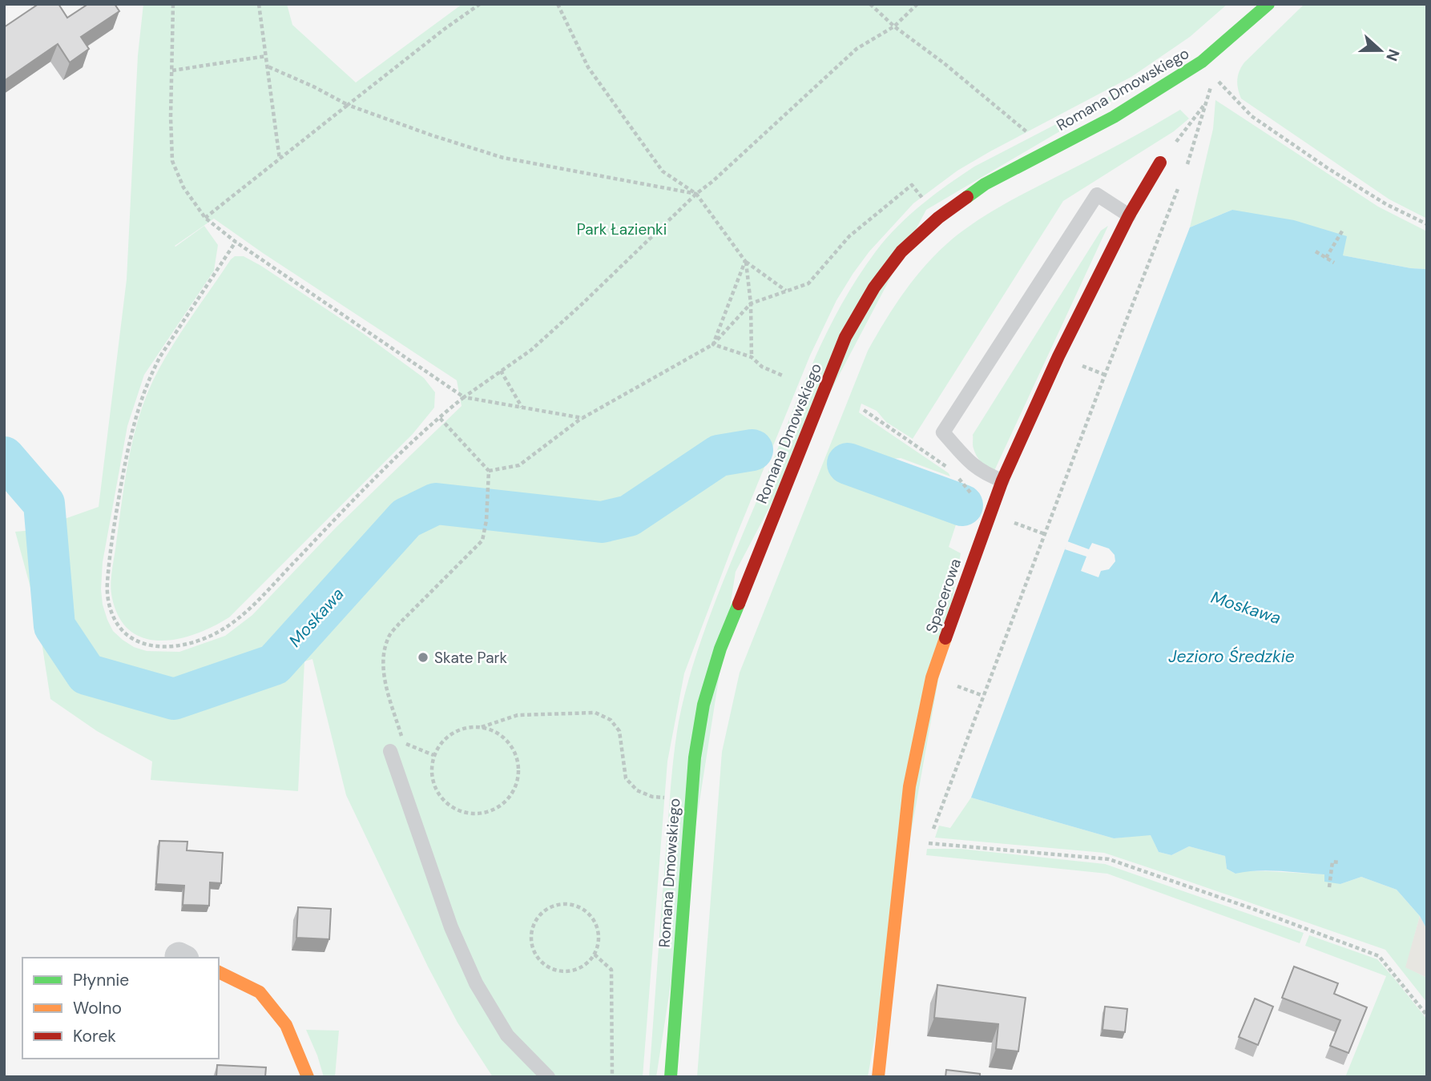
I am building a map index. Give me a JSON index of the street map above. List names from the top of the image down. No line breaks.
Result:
{"streets":{"street":["Romana Dmowskiego","Spacerowa"]},"water":["Moskawa","Jezioro Średzkie"],"parks":["Park Łazienki"],"places":["Skate Park"],"legend":["Płynnie","Wolno","Korek"],"north":"right"}
